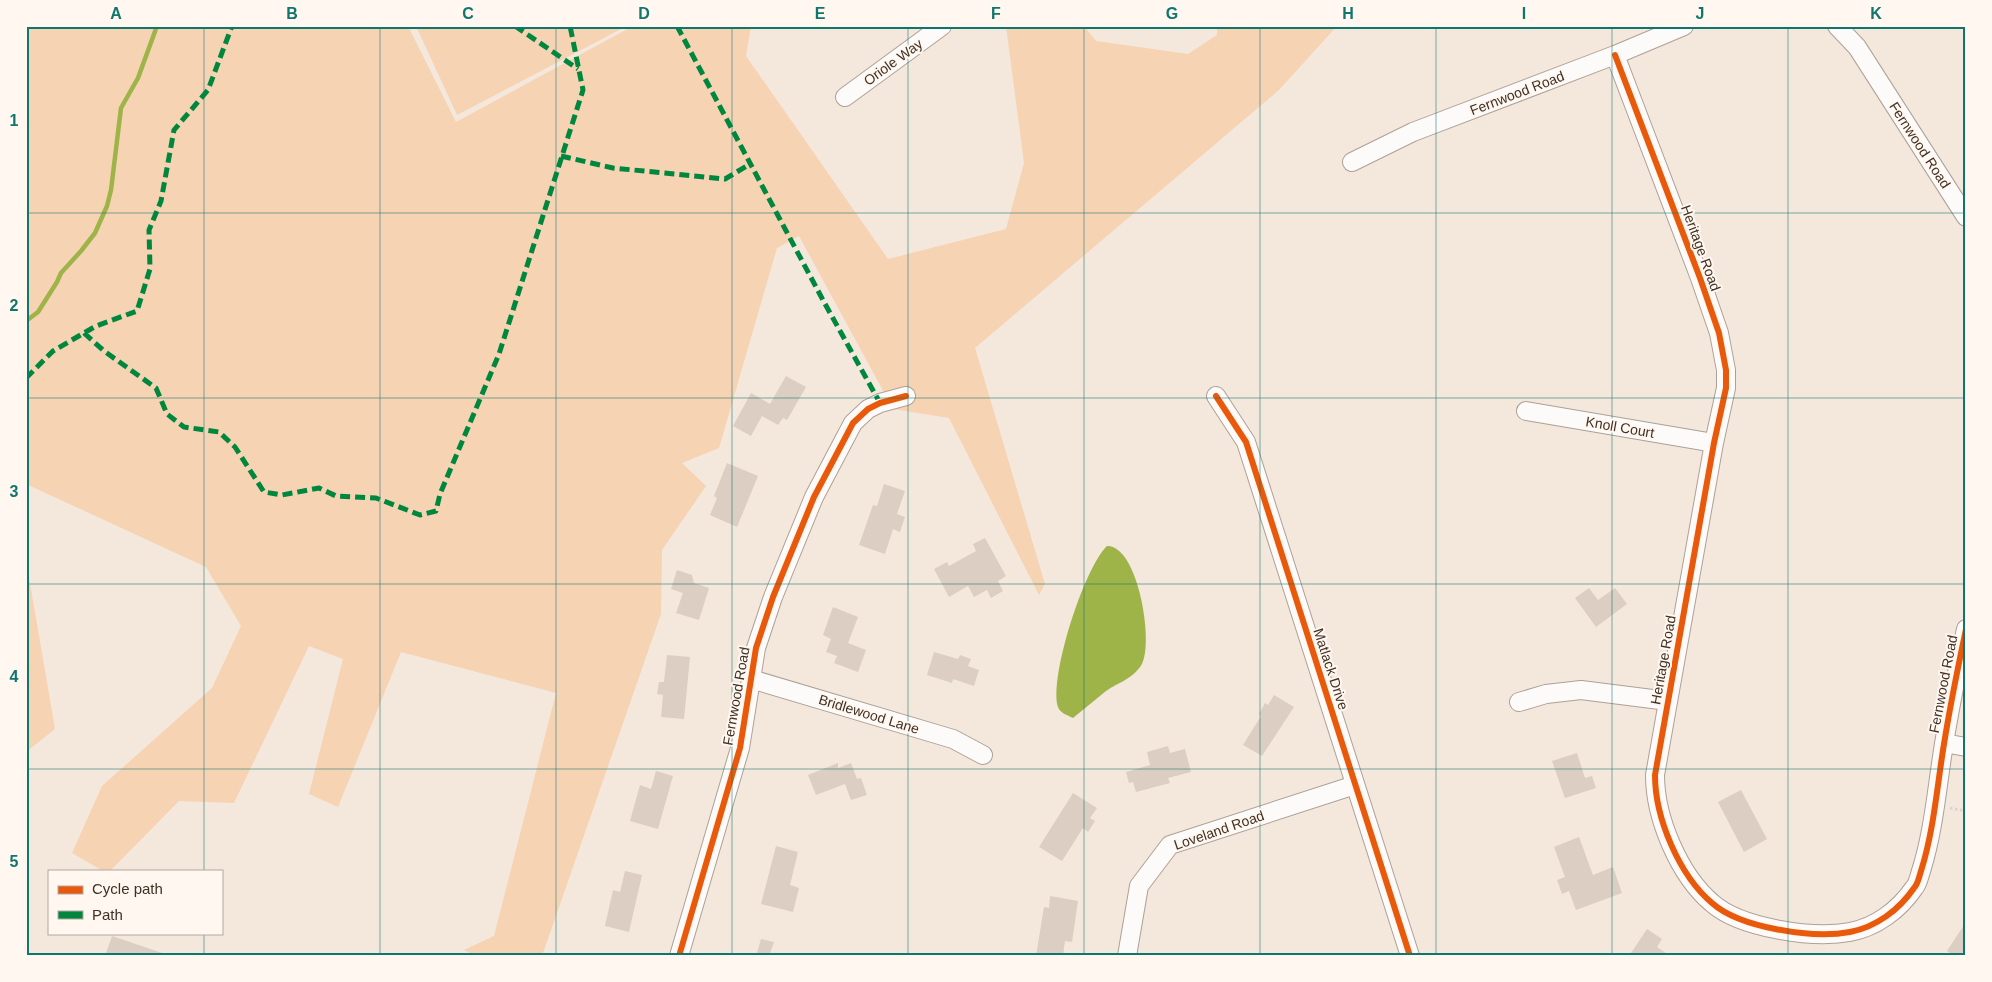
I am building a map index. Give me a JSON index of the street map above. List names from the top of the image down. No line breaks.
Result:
{"streets":{"street":["Oriole Way","Fernwood Road","Heritage Road","Knoll Court","Matlack Drive","Bridlewood Lane","Loveland Road"]},"crossings":[["Fernwood Road","Heritage Road"],["Fernwood Road","Bridlewood Lane"],["Heritage Road","Knoll Court"],["Matlack Drive","Loveland Road"]],"legend":["Cycle path","Path"],"grid":{"columns":["A","B","C","D","E","F","G","H","I","J","K"],"rows":["1","2","3","4","5"]}}
